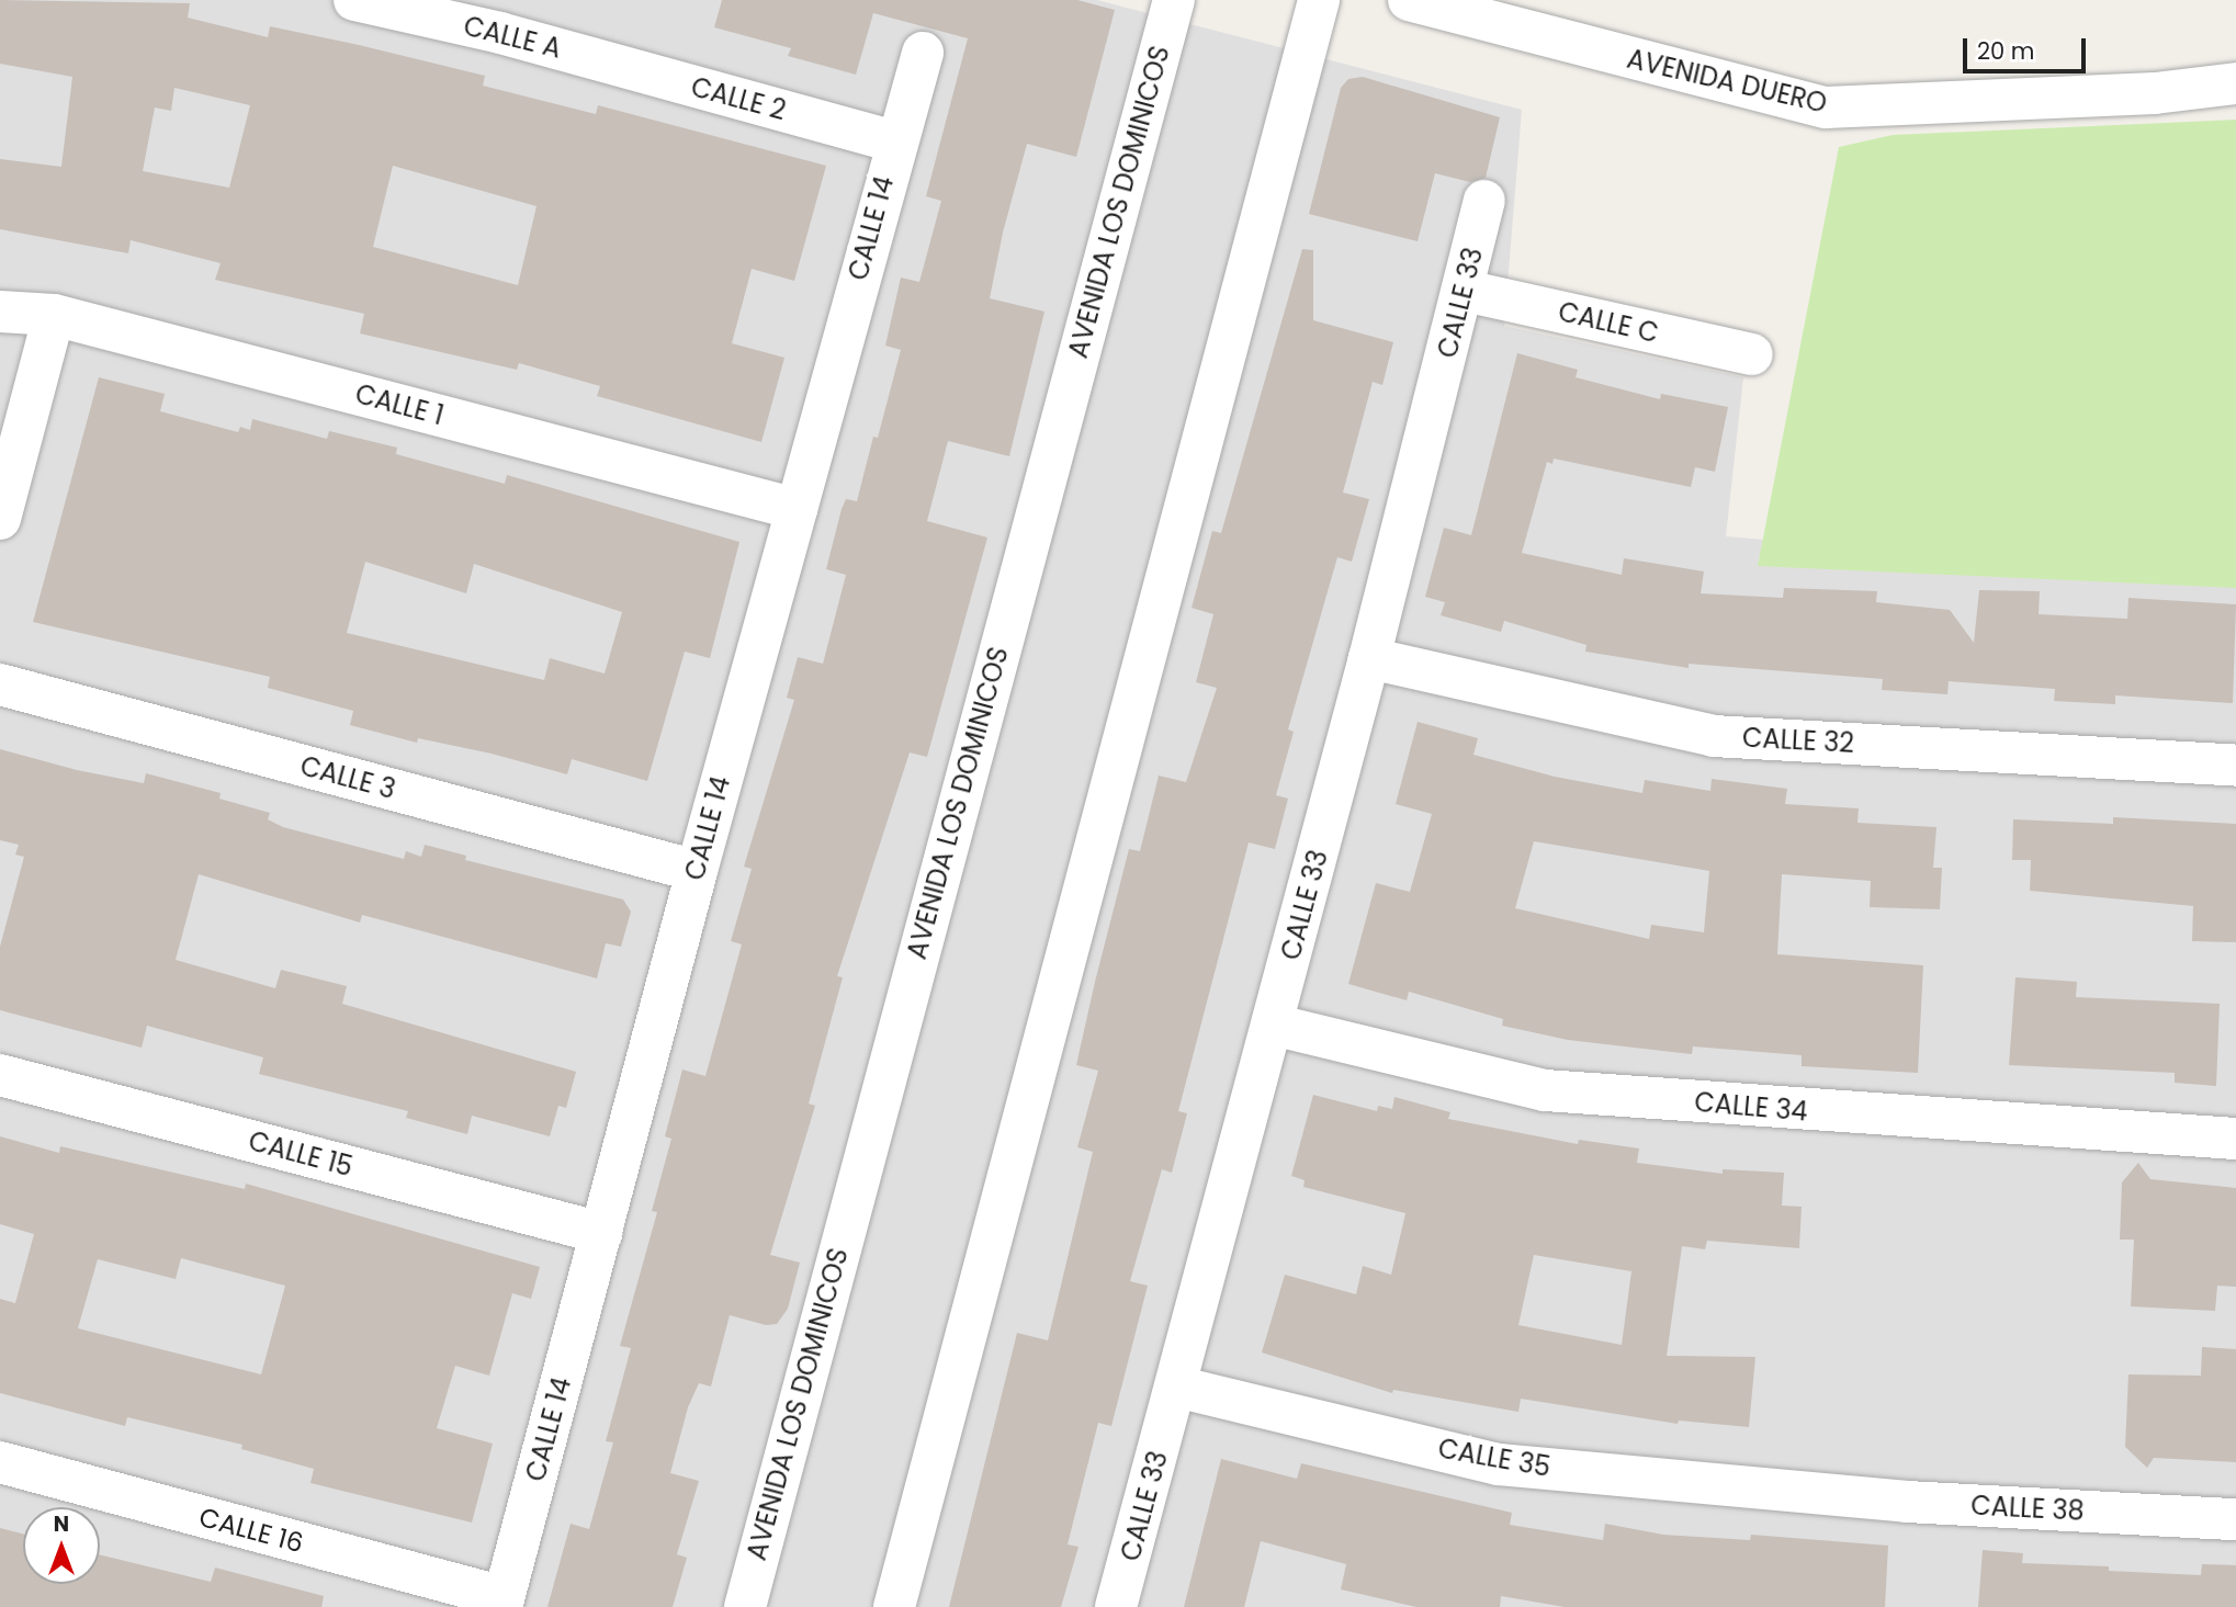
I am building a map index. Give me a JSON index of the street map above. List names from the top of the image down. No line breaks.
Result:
{"streets":{"street":["CALLE A","AVENIDA DUERO","CALLE 2","AVENIDA LOS DOMINICOS","CALLE 14","CALLE 33","CALLE C","CALLE 1","CALLE 32","CALLE 3","CALLE 34","CALLE 15","CALLE 35","CALLE 38","CALLE 16"]},"crossings":[["CALLE A","CALLE 2"],["CALLE 2","CALLE 14"],["CALLE 14","CALLE 1"],["CALLE 14","CALLE 3"],["CALLE 14","CALLE 15"],["CALLE 14","CALLE 16"],["CALLE 33","CALLE C"],["CALLE 33","CALLE 32"],["CALLE 33","CALLE 34"],["CALLE 33","CALLE 35"],["CALLE 35","CALLE 38"]],"scale_bar":"20 m","north":"top"}
